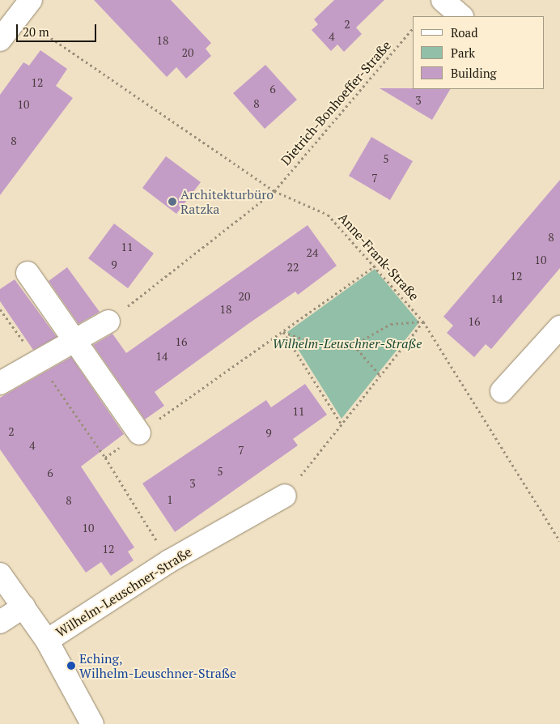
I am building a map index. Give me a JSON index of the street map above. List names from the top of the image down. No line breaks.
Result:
{"streets":{"street":["Wilhelm-Leuschner-Straße"],"path":["Dietrich-Bonhoeffer-Straße","Anne-Frank-Straße"]},"crossings":[["Dietrich-Bonhoeffer-Straße","Anne-Frank-Straße"]],"parks":["Wilhelm-Leuschner-Straße"],"places":["Architekturbüro Ratzka","Eching, Wilhelm-Leuschner-Straße"],"house_numbers":["2","4","18","20","12","6","3","8","10","8","5","7","8","11","24","10","9","22","12","20","14","18","16","16","14","11","2","9","4","7","5","6","3","1","8","10","12"],"legend":["Road","Park","Building"],"scale_bar":"20 m"}
